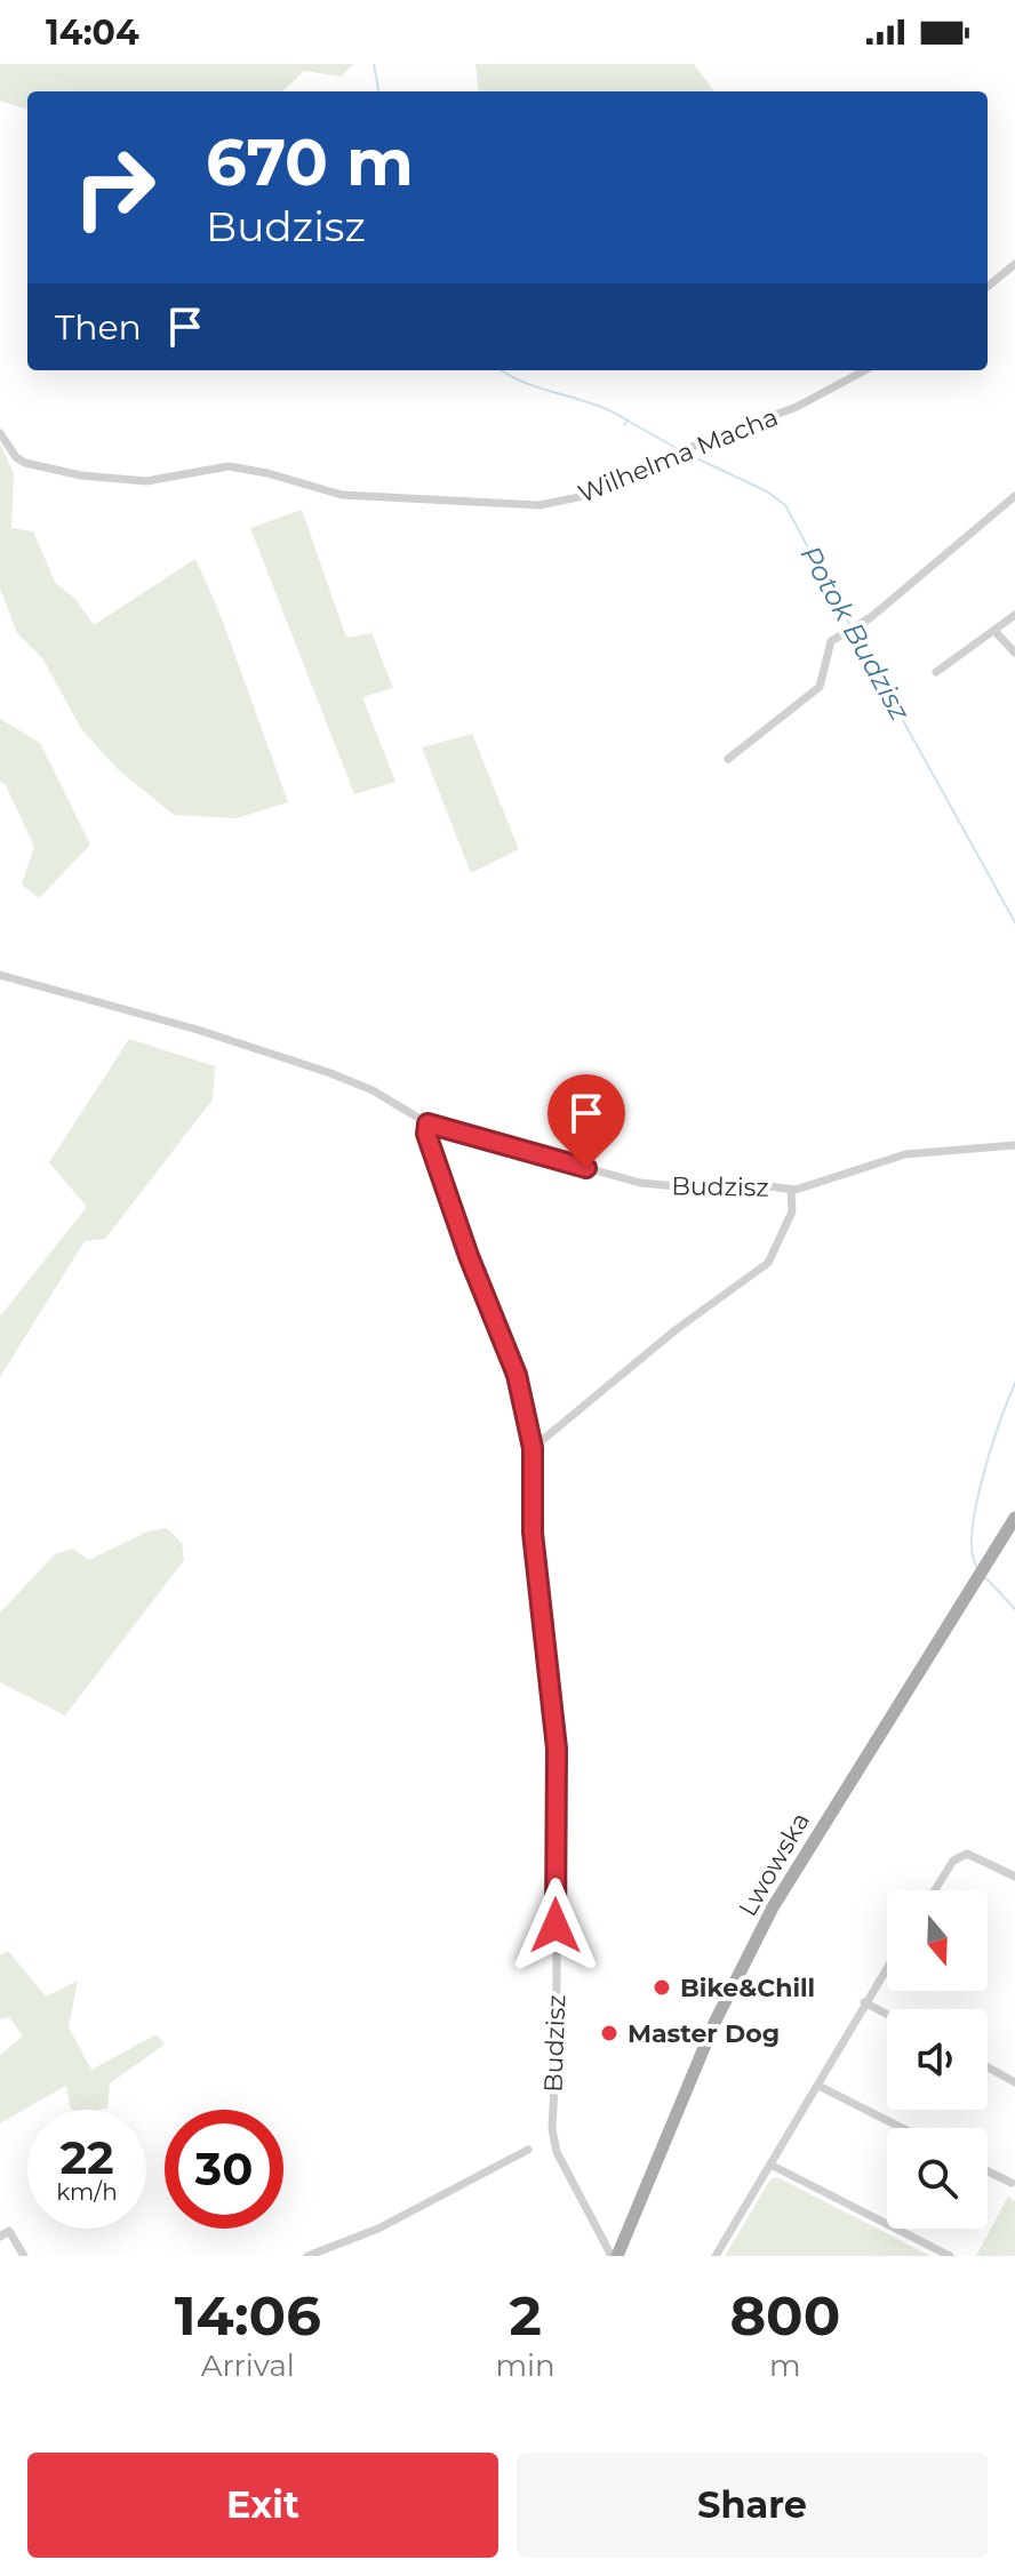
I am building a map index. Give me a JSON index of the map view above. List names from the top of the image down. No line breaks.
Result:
{"streets":{"main road":["Lwowska"],"street":["Wilhelma Macha","Budzisz"]},"crossings":[["Budzisz","Lwowska"]],"water":["Potok Budzisz"],"places":["Bike&Chill","Master Dog"],"north":"bottom","page":{"status":"14:04","turn":["670 m","Budzisz"],"then":"Then","speed":"22 km/h","limit":"30","eta":["14:06","Arrival","2","min","800","m"],"buttons":["Exit","Share"]}}
